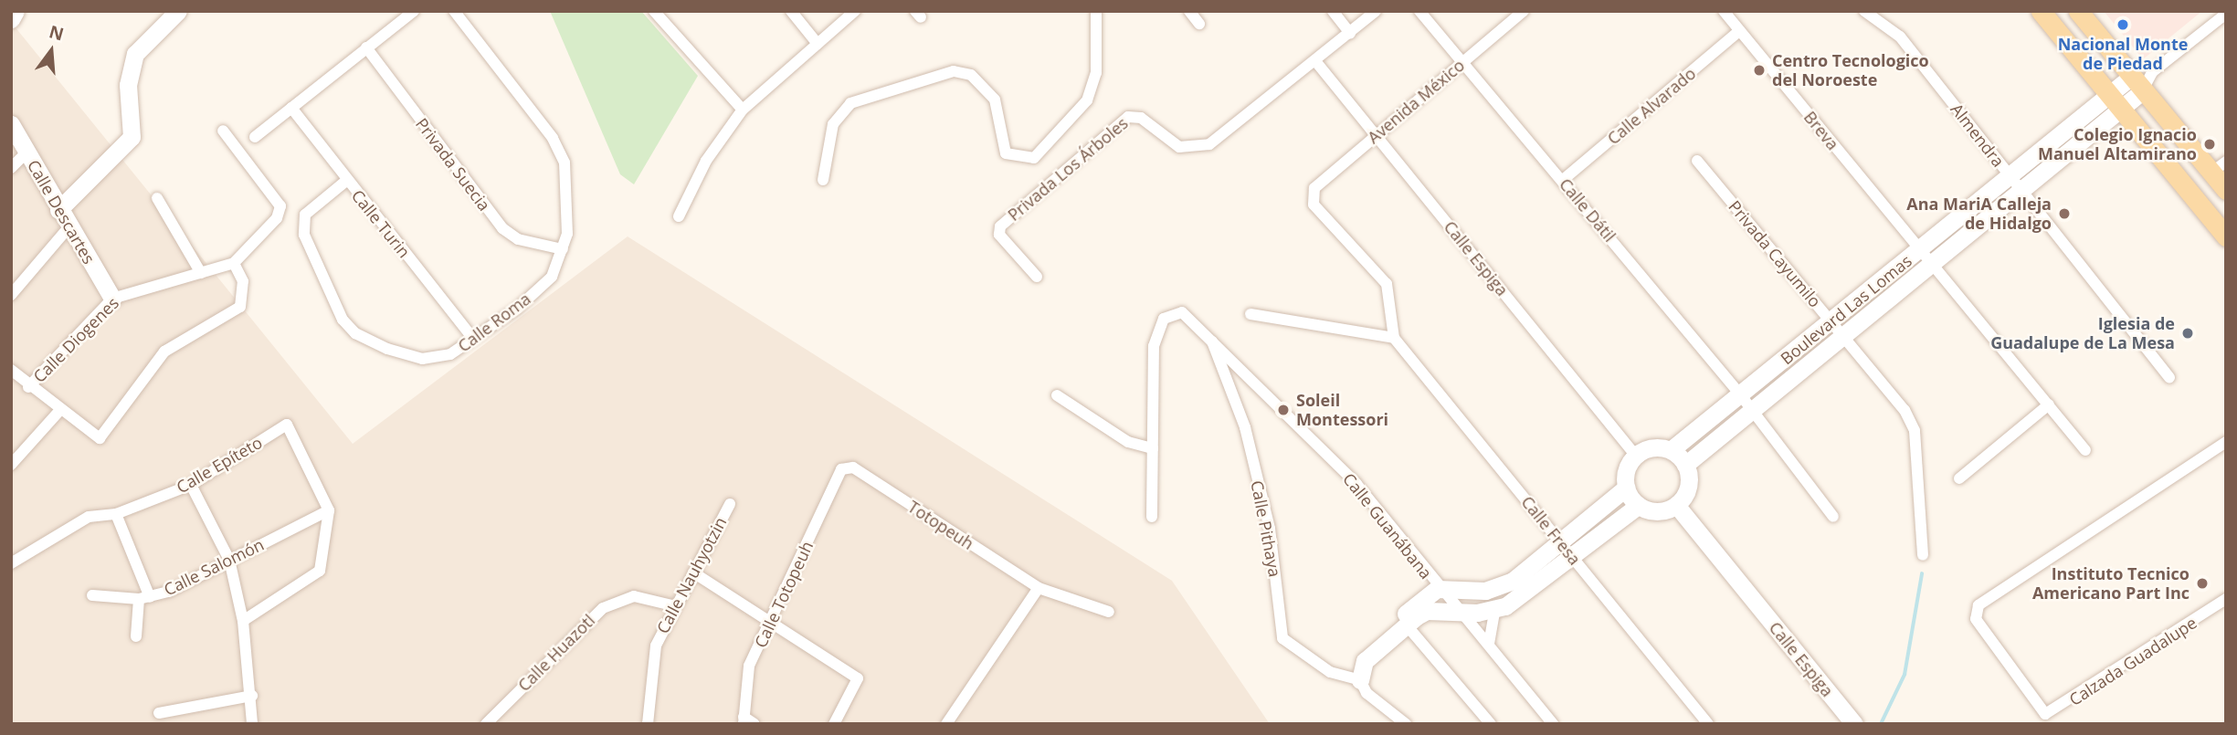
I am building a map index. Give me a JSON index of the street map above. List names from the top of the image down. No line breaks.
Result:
{"streets":{"main road":["Calle Descartes","Calle Espiga","Boulevard Las Lomas"],"street":["Avenida México","Calle Alvarado","Breva","Almendra","Privada Suecia","Privada Los Árboles","Calle Dátil","Calle Turin","Privada Cayumilo","Calle Roma","Calle Diogenes","Calle Epíteto","Totopeuh","Calle Guanábana","Calle Pithaya","Calle Fresa","Calle Salomón","Calle Nauhyotzin","Calle Totopeuh","Calle Huazotl","Calzada Guadalupe"]},"crossings":[["Avenida México","Calle Dátil"],["Avenida México","Calle Espiga"],["Avenida México","Calle Fresa"],["Calle Alvarado","Breva"],["Calle Alvarado","Calle Dátil"],["Breva","Boulevard Las Lomas"],["Almendra","Boulevard Las Lomas"],["Privada Suecia","Calle Roma"],["Privada Los Árboles","Calle Espiga"],["Calle Dátil","Boulevard Las Lomas"],["Calle Descartes","Calle Diogenes"],["Calle Turin","Calle Roma"],["Privada Cayumilo","Boulevard Las Lomas"],["Calle Espiga","Boulevard Las Lomas"],["Calle Epíteto","Calle Salomón"],["Totopeuh","Calle Totopeuh"],["Calle Guanábana","Calle Pithaya"],["Calle Nauhyotzin","Calle Huazotl"]],"places":["Nacional Monte de Piedad","Centro Tecnologico del Noroeste","Colegio Ignacio Manuel Altamirano","Ana MariA Calleja de Hidalgo","Iglesia de Guadalupe de La Mesa","Soleil Montessori","Instituto Tecnico Americano Part Inc"],"north":"top"}
